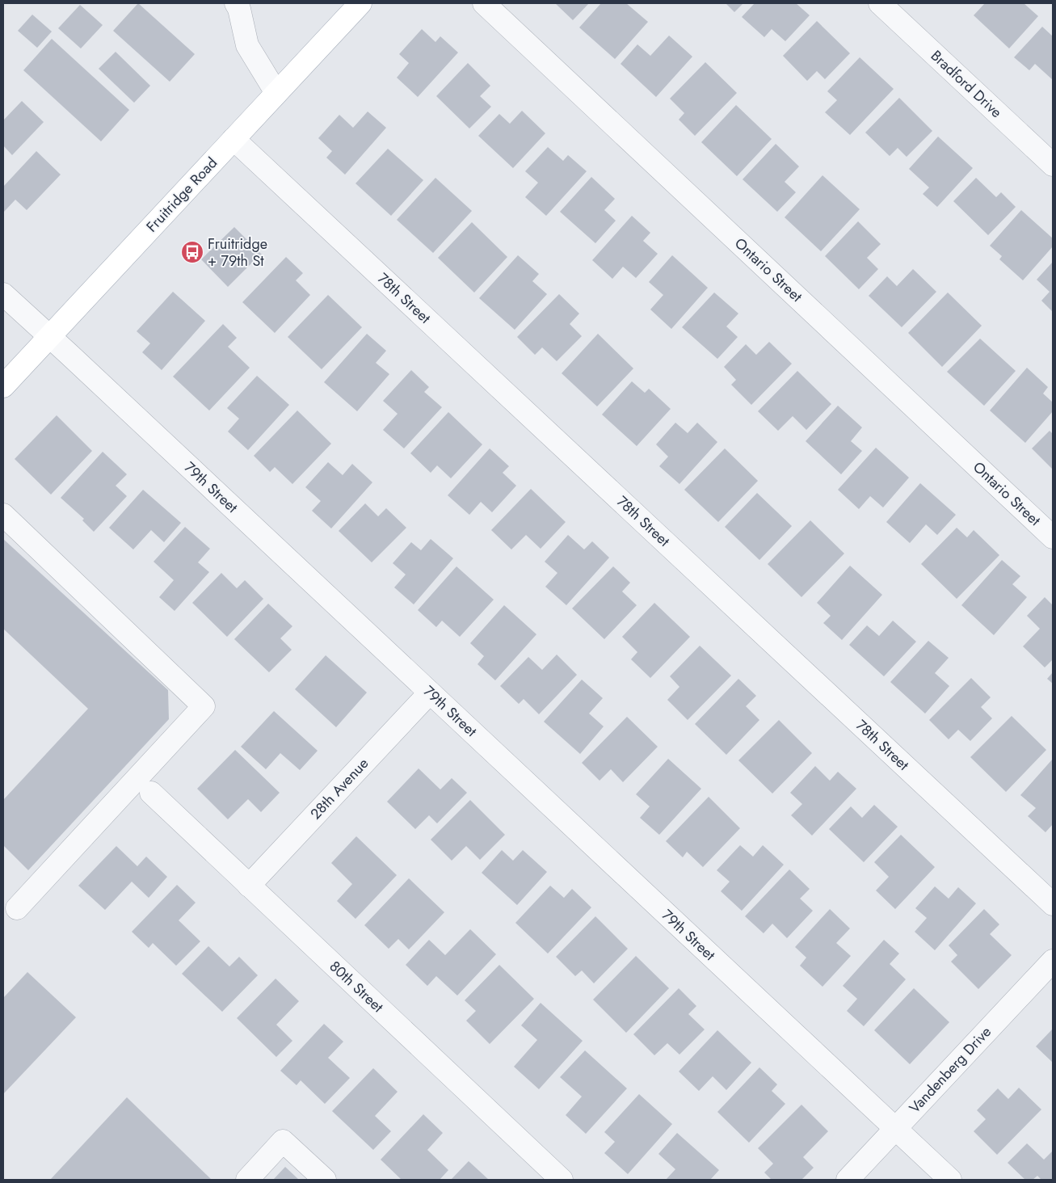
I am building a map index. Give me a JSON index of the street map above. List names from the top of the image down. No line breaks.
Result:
{"streets":{"main road":["Fruitridge Road"],"street":["Bradford Drive","Ontario Street","78th Street","79th Street","28th Avenue","80th Street","Vandenberg Drive"]},"crossings":[["Fruitridge Road","78th Street"],["Fruitridge Road","79th Street"],["79th Street","28th Avenue"],["79th Street","Vandenberg Drive"],["28th Avenue","80th Street"]],"places":{"bus stop":["Fruitridge + 79th St"]}}
